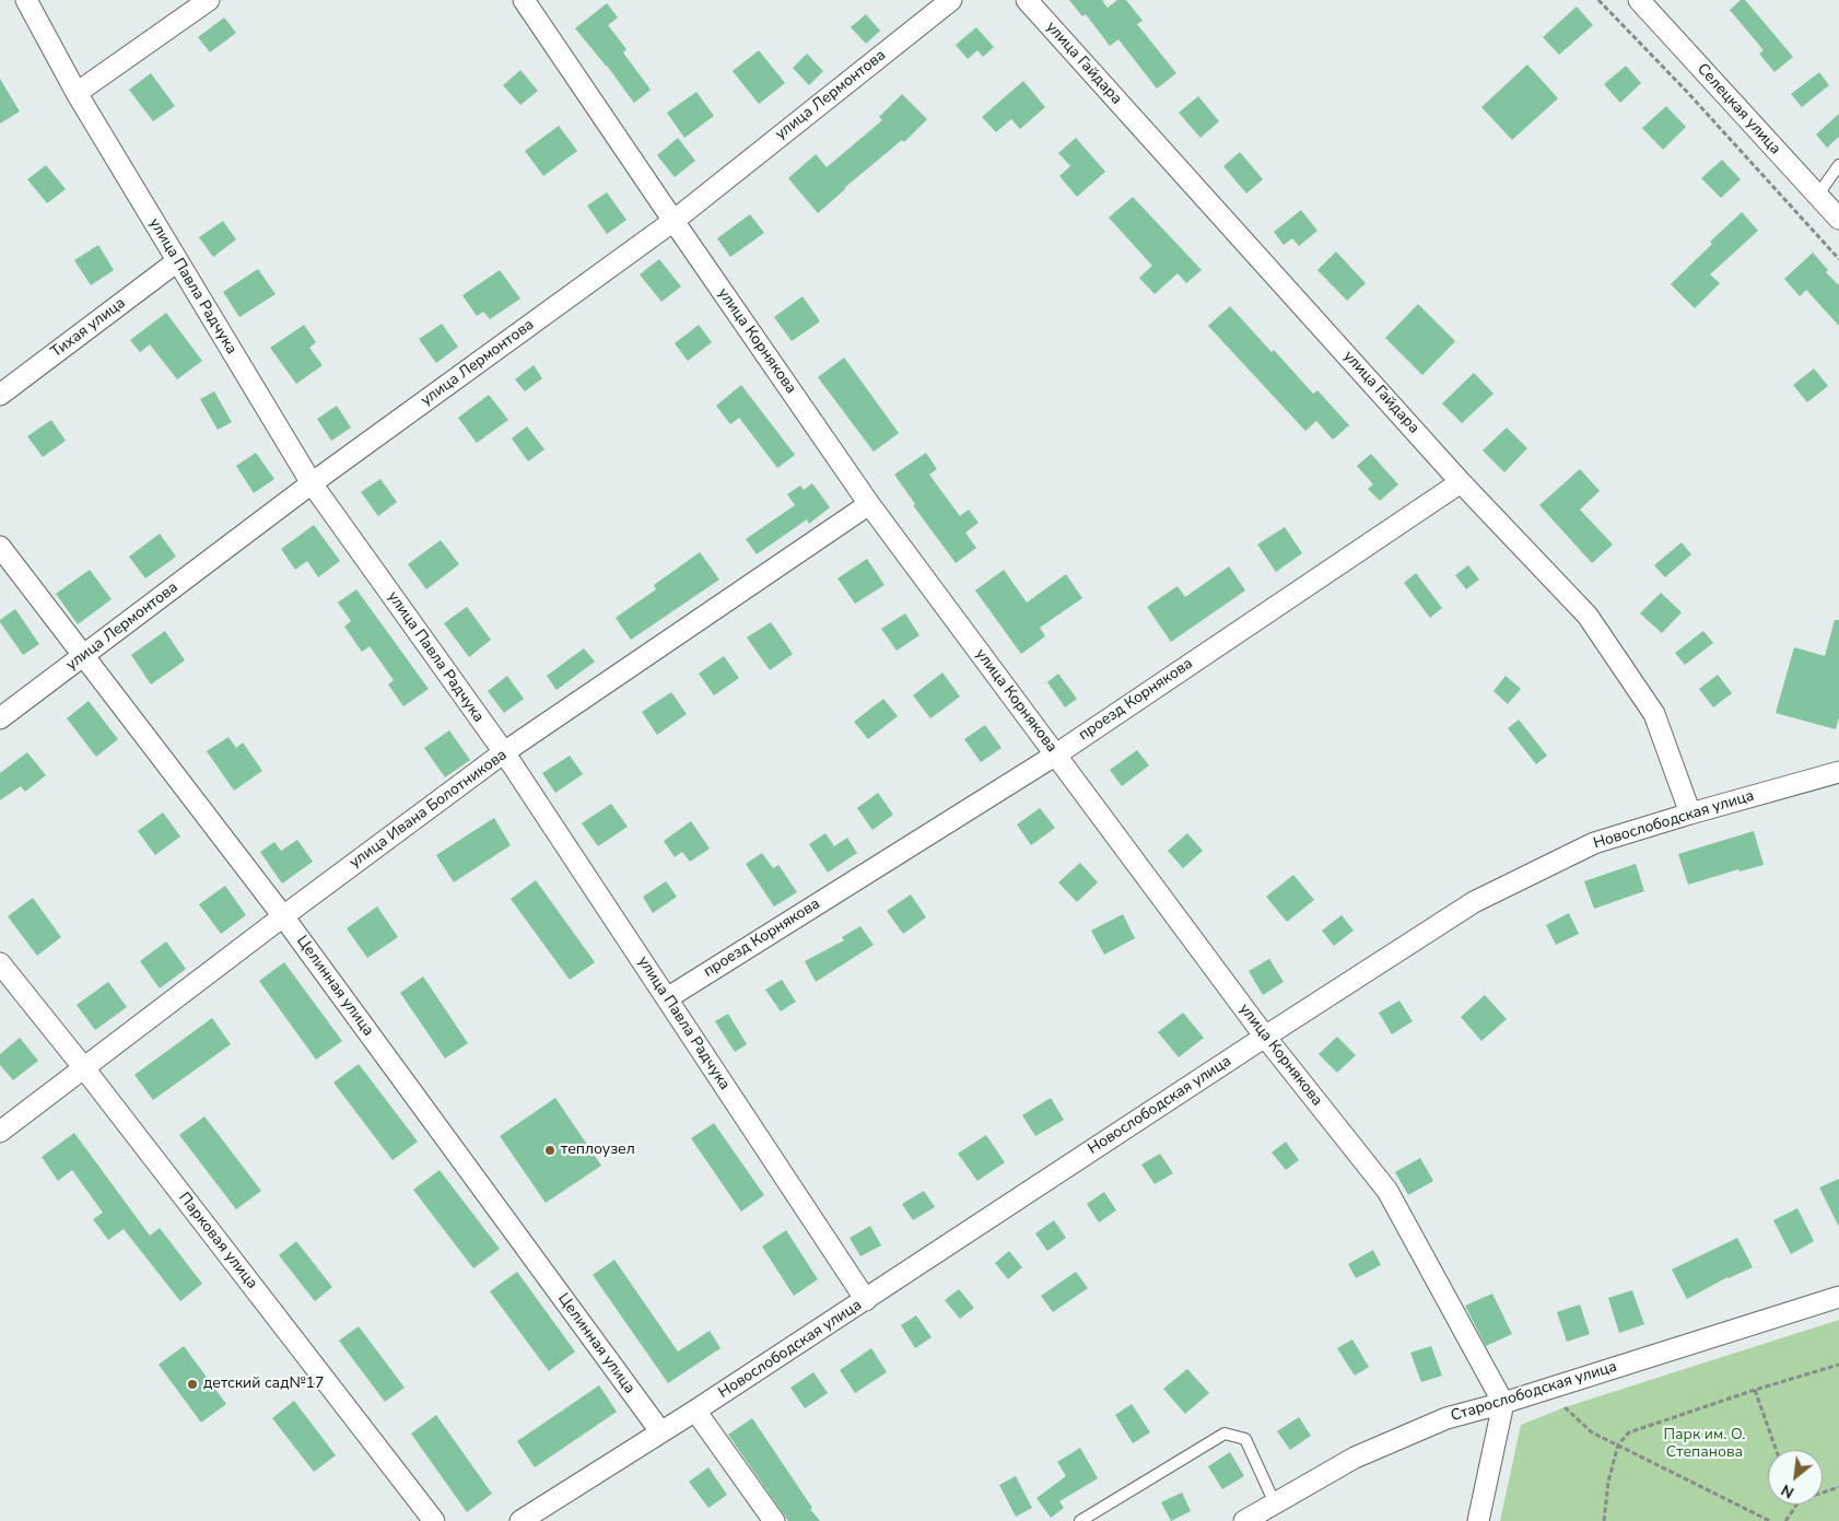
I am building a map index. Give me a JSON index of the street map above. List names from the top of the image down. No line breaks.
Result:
{"streets":{"street":["улица Гайдара","улица Лермонтова","Селецкая улица","улица Павла Радчука","Тихая улица","улица Корнякова","проезд Корнякова","улица Ивана Болотникова","Новослободская улица","Целинная улица","Парковая улица","Старослободская улица"]},"crossings":[["улица Гайдара","проезд Корнякова"],["улица Гайдара","Новослободская улица"],["улица Лермонтова","улица Павла Радчука"],["улица Лермонтова","улица Корнякова"],["улица Лермонтова","Целинная улица"],["улица Павла Радчука","Тихая улица"],["улица Павла Радчука","проезд Корнякова"],["улица Павла Радчука","улица Ивана Болотникова"],["улица Павла Радчука","Новослободская улица"],["улица Корнякова","проезд Корнякова"],["улица Корнякова","улица Ивана Болотникова"],["улица Корнякова","Новослободская улица"],["улица Корнякова","Старослободская улица"],["улица Ивана Болотникова","Целинная улица"],["улица Ивана Болотникова","Парковая улица"],["Новослободская улица","Целинная улица"]],"parks":["Парк им. О. Степанова"],"places":["теплоузел","детский сад№17"],"north":"bottom left"}
